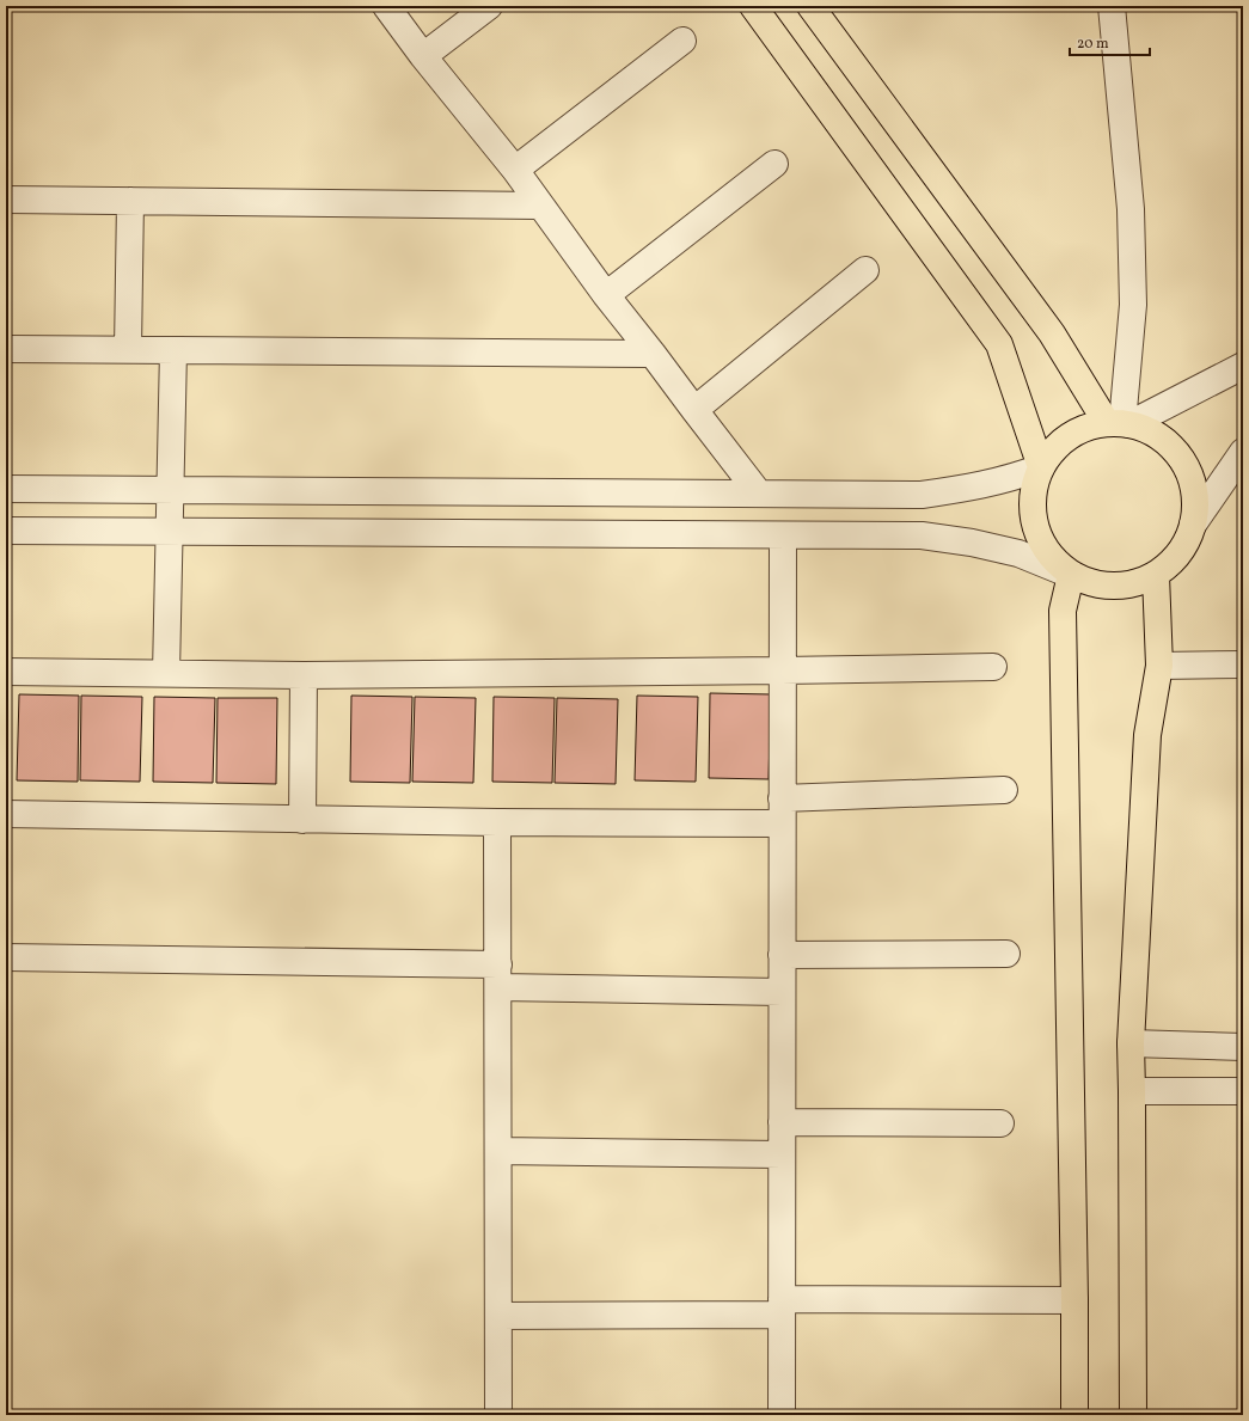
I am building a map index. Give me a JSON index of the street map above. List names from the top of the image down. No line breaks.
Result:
{"scale_bar":"20 m"}
